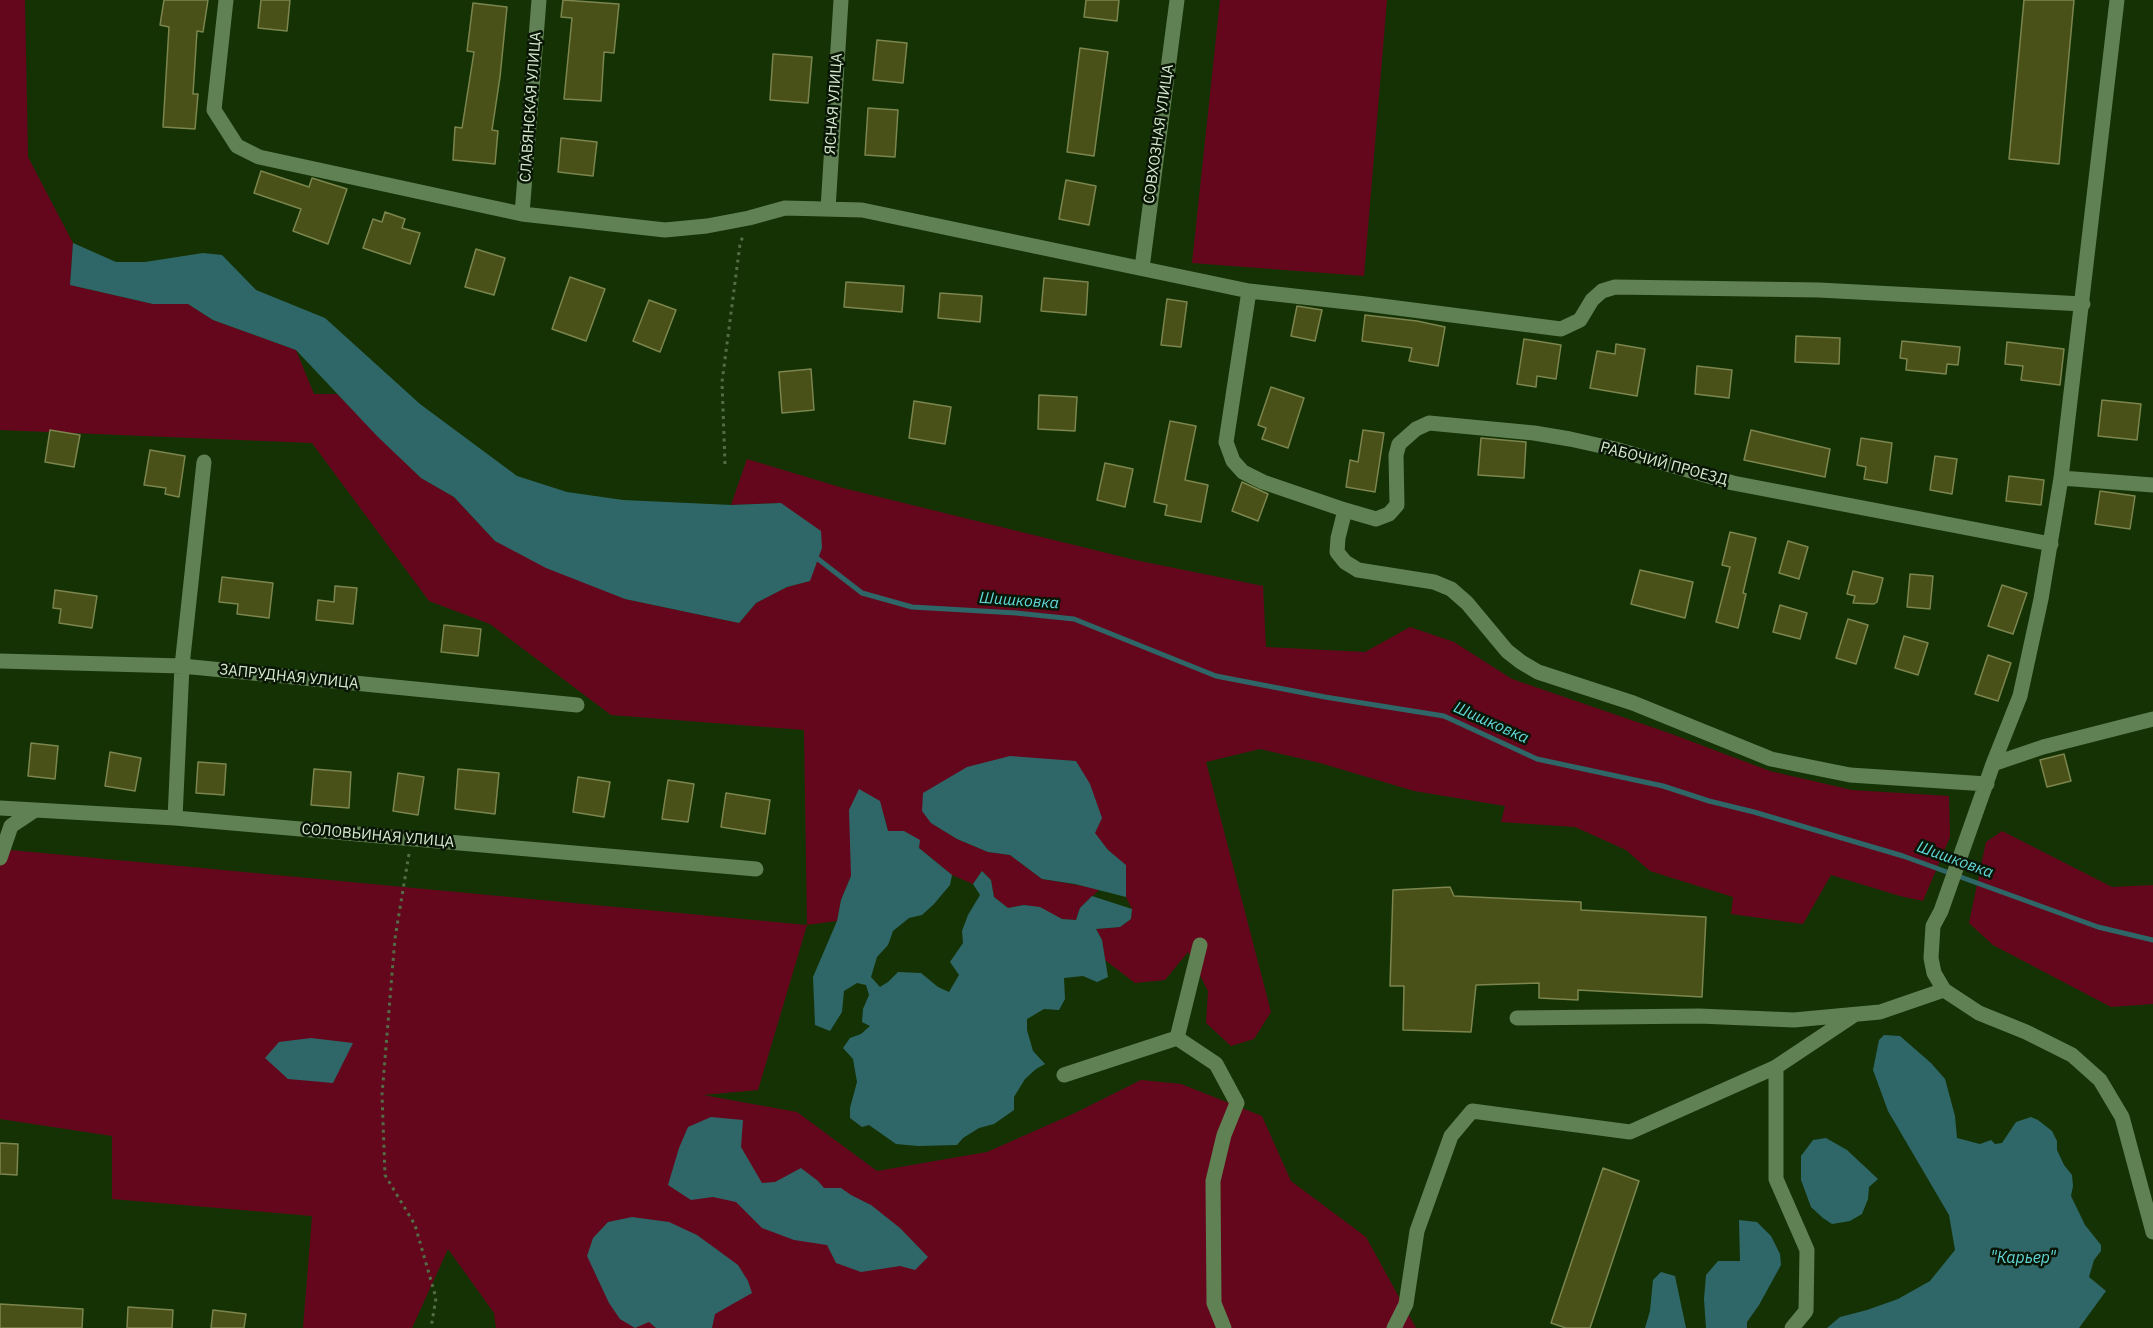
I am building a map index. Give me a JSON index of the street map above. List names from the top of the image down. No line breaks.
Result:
{"streets":{"street":["ЯСНАЯ УЛИЦА","СЛАВЯНСКАЯ УЛИЦА","СОВХОЗНАЯ УЛИЦА","РАБОЧИЙ ПРОЕЗД","ЗАПРУДНАЯ УЛИЦА","СОЛОВЬИНАЯ УЛИЦА"]},"water":["Шишковка","\"Карьер\""]}
